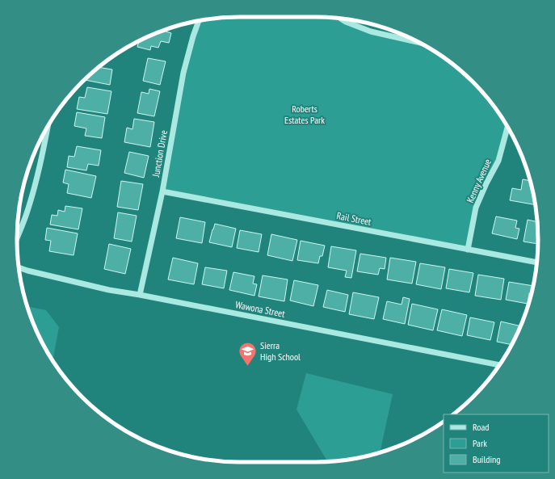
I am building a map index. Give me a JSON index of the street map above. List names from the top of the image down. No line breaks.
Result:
{"streets":{"street":["Junction Drive","Kenny Avenue","Rail Street","Wawona Street"]},"crossings":[["Junction Drive","Rail Street"],["Junction Drive","Wawona Street"],["Kenny Avenue","Rail Street"]],"parks":["Roberts Estates Park"],"places":{"school or university":["Sierra High School"]},"legend":["Road","Park","Building"]}
